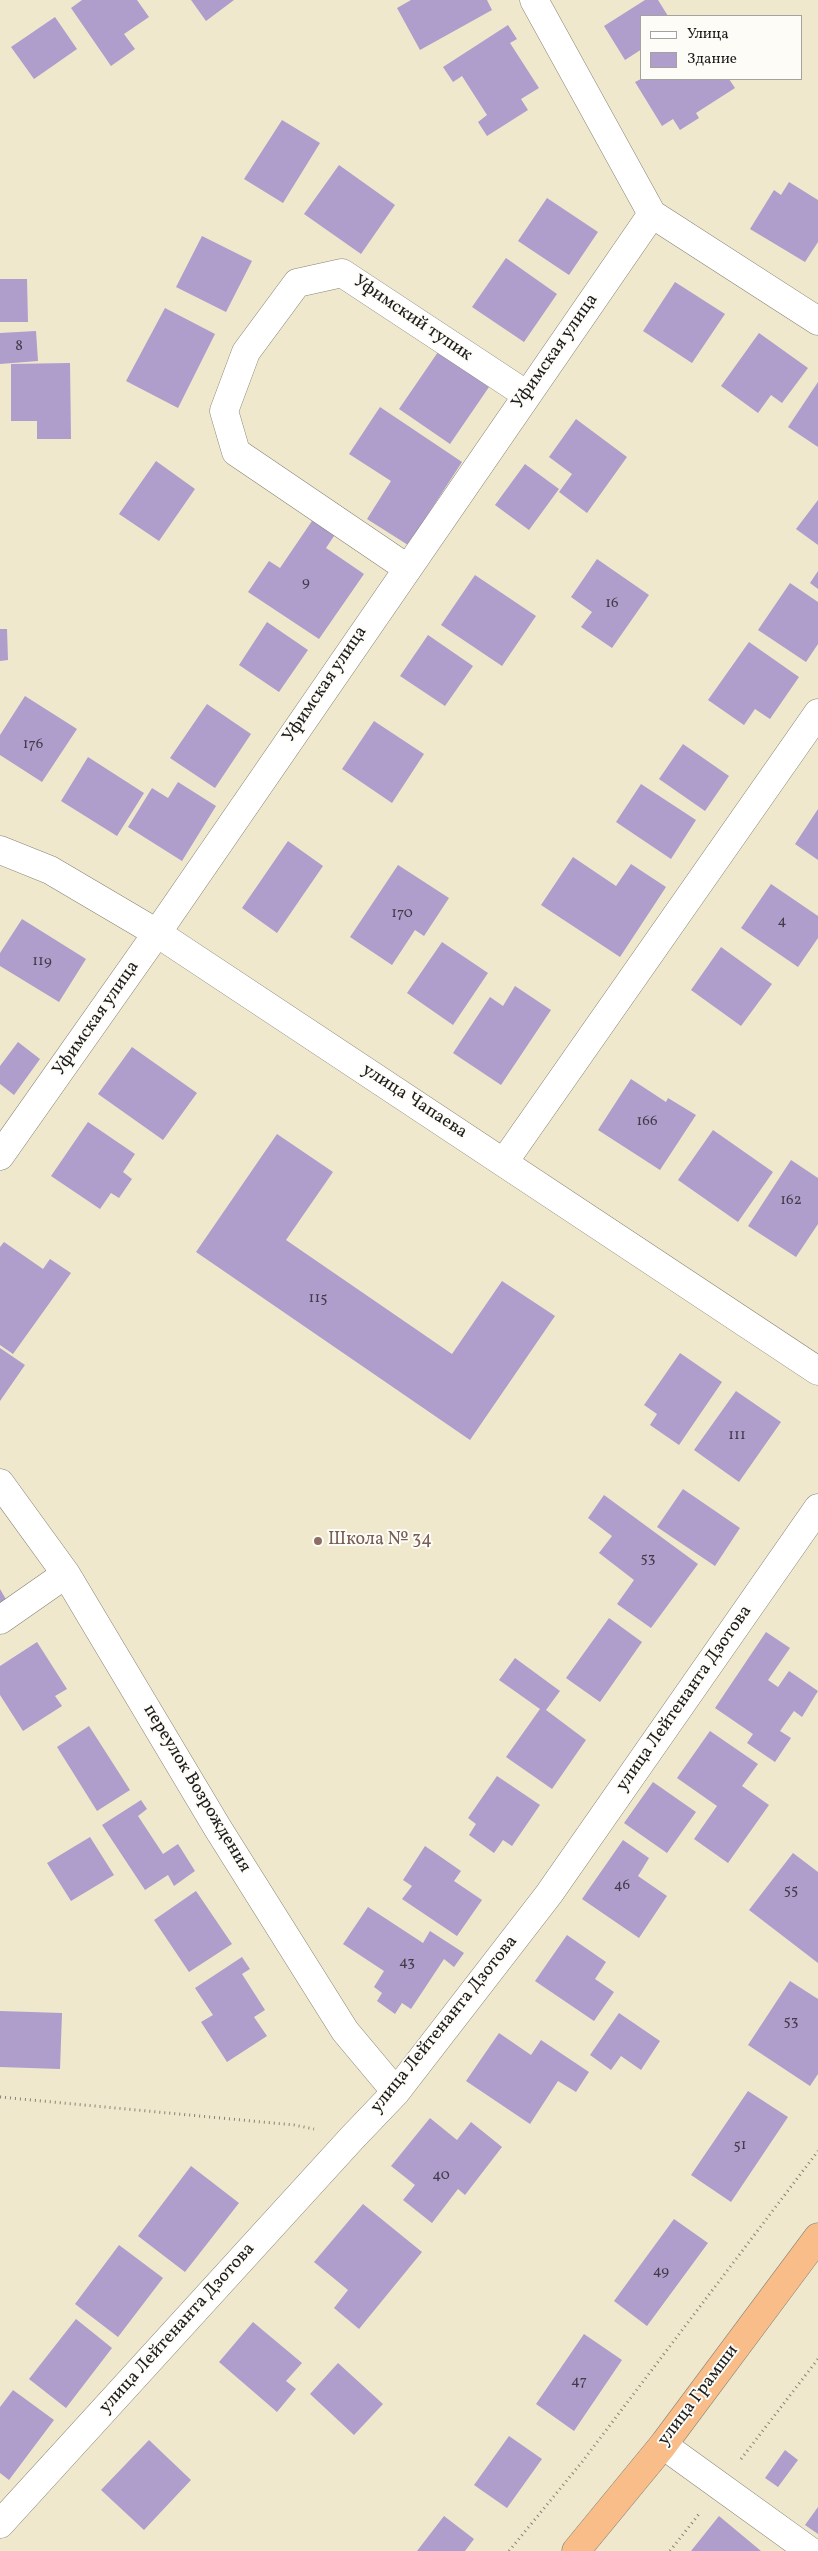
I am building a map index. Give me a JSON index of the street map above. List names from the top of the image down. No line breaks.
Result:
{"streets":{"highway":["улица Грамши"],"street":["Уфимский тупик","Уфимская улица","улица Чапаева","улица Лейтенанта Дзотова","переулок Возрождения"]},"crossings":[["Уфимский тупик","Уфимская улица"],["Уфимская улица","улица Чапаева"],["улица Лейтенанта Дзотова","переулок Возрождения"]],"places":["Школа № 34"],"house_numbers":["8","9","16","176","170","4","119","166","162","115","111","53","46","55","43","53","51","40","49","47"],"legend":["Улица","Здание"]}
